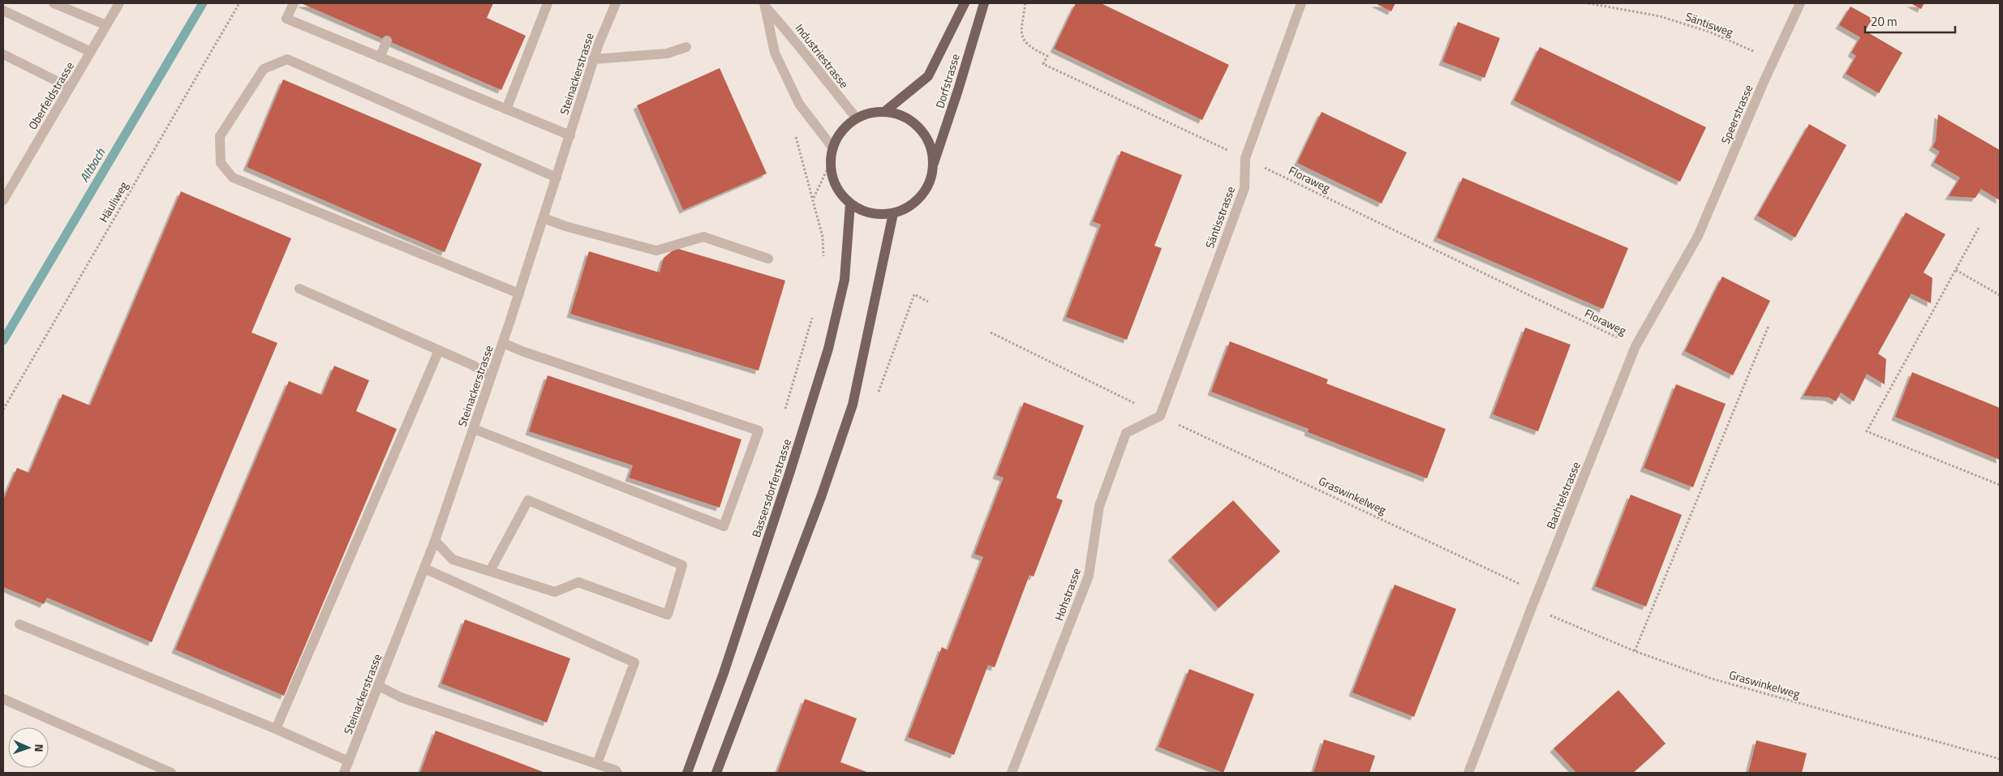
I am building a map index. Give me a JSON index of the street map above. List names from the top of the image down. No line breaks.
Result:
{"streets":{"main road":["Dorfstrasse","Bassersdorferstrasse"],"street":["Industriestrasse","Steinackerstrasse","Oberfeldstrasse","Speerstrasse","Säntisstrasse","Bachtelstrasse","Hohstrasse"],"path":["Säntisweg","Floraweg","Häuliweg","Graswinkelweg"]},"crossings":[["Säntisweg","Speerstrasse"],["Industriestrasse","Dorfstrasse"],["Industriestrasse","Bassersdorferstrasse"],["Dorfstrasse","Bassersdorferstrasse"],["Speerstrasse","Bachtelstrasse"],["Floraweg","Säntisstrasse"],["Floraweg","Bachtelstrasse"],["Säntisstrasse","Graswinkelweg"],["Säntisstrasse","Hohstrasse"],["Graswinkelweg","Bachtelstrasse"],["Graswinkelweg","Hohstrasse"]],"water":["Altbach"],"scale_bar":"20 m","north":"right"}
